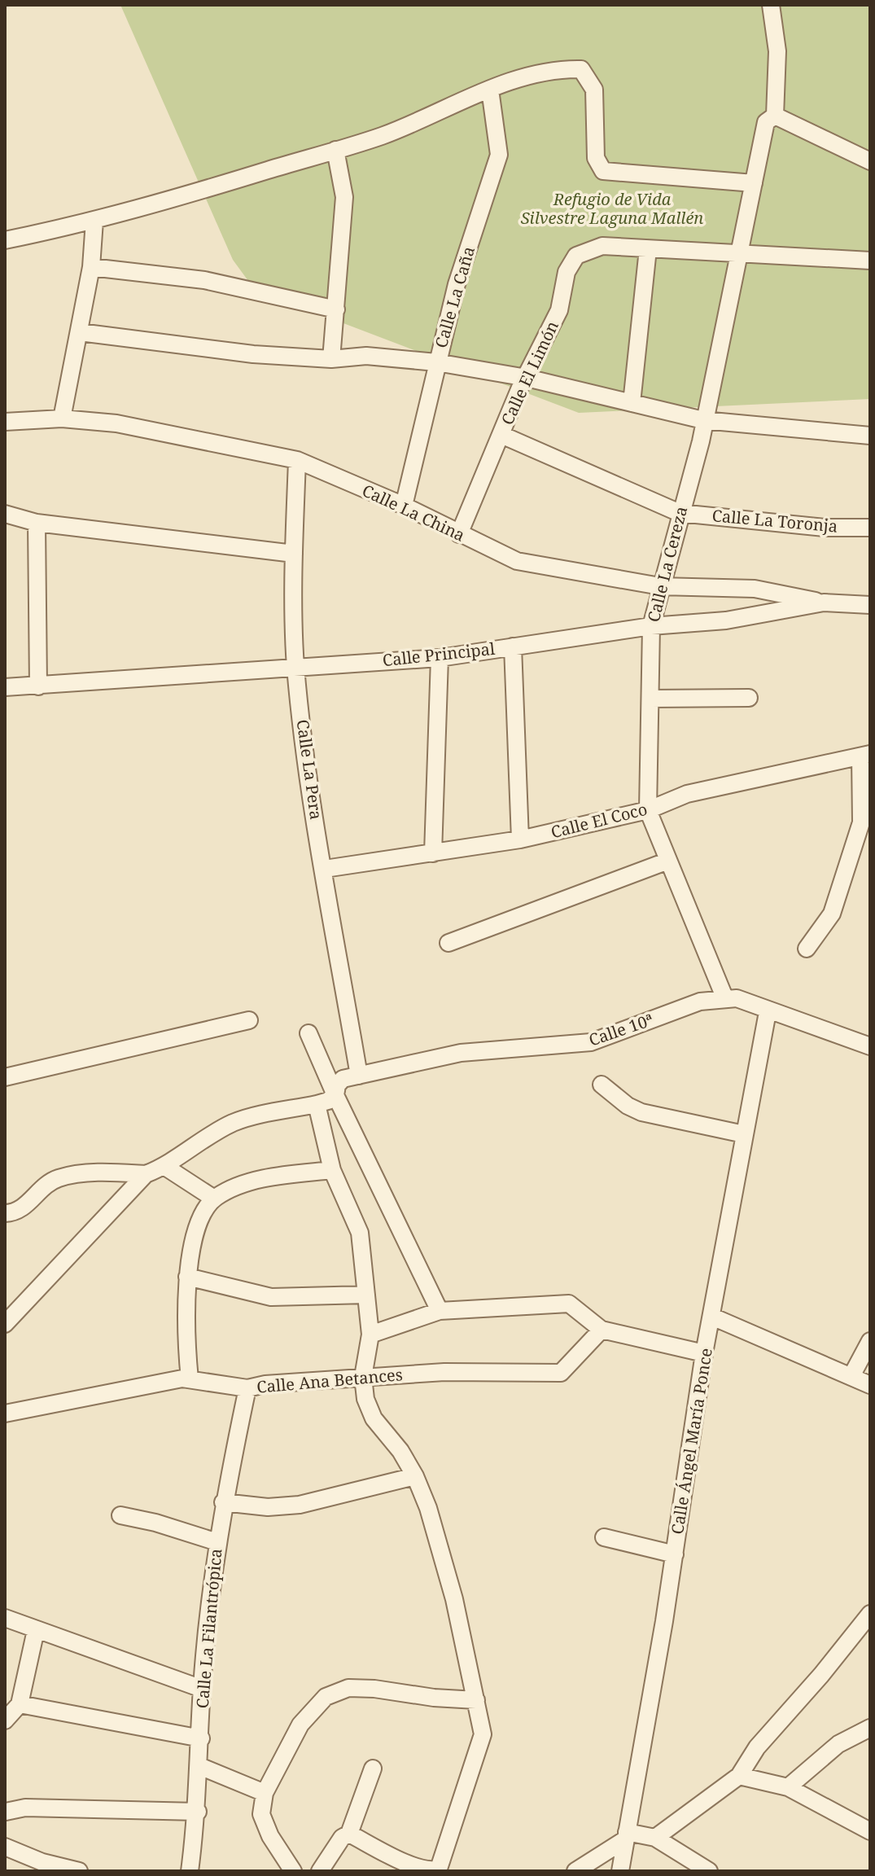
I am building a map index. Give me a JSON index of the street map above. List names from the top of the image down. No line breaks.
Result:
{"streets":{"street":["Calle La Caña","Calle El Limón","Calle La China","Calle La Toronja","Calle La Cereza","Calle Principal","Calle La Pera","Calle El Coco","Calle 10ª","Calle Ana Betances","Calle Ángel María Ponce","Calle La Filantrópica"]},"crossings":[["Calle La Caña","Calle La China"],["Calle El Limón","Calle La China"],["Calle El Limón","Calle La Toronja"],["Calle El Limón","Calle La Cereza"],["Calle La China","Calle La Cereza"],["Calle La China","Calle Principal"],["Calle La China","Calle La Pera"],["Calle La Toronja","Calle La Cereza"],["Calle La Cereza","Calle Principal"],["Calle La Cereza","Calle El Coco"],["Calle La Cereza","Calle 10ª"],["Calle Principal","Calle La Pera"],["Calle La Pera","Calle El Coco"],["Calle La Pera","Calle 10ª"],["Calle 10ª","Calle Ángel María Ponce"],["Calle Ana Betances","Calle La Filantrópica"]],"parks":["Refugio de Vida Silvestre Laguna Mallén"]}
